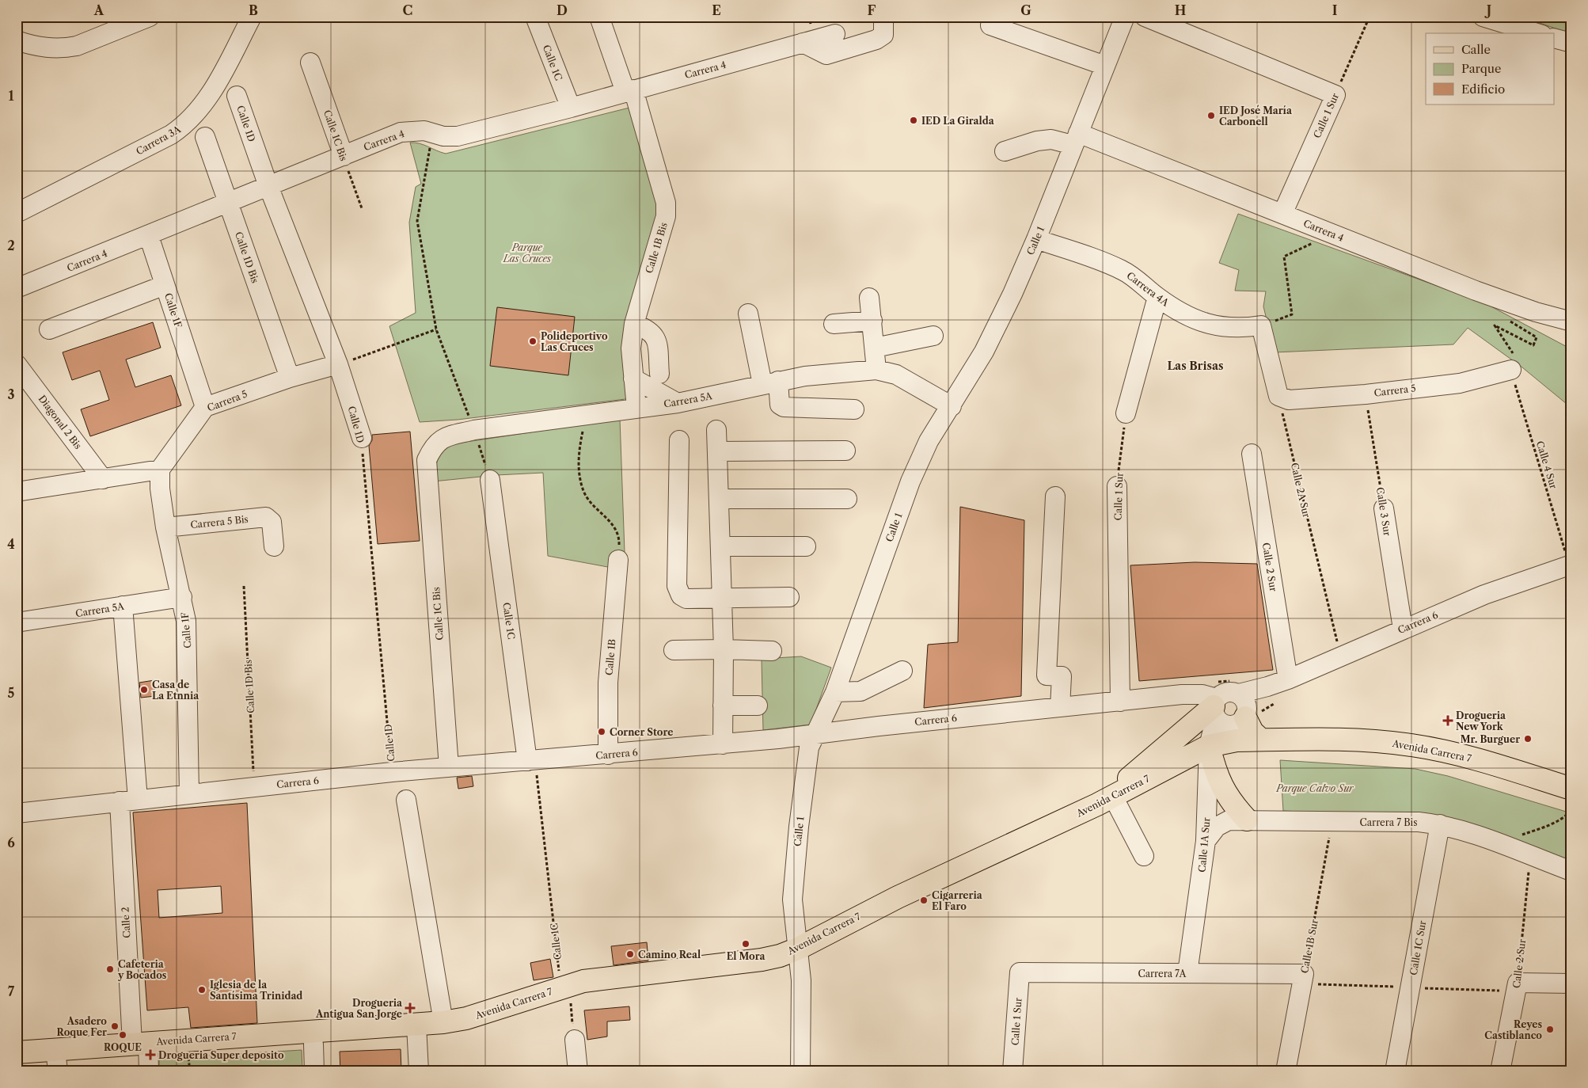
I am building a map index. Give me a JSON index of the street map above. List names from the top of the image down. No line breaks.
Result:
{"streets":{"main road":["Avenida Carrera 7"],"street":["Calle 1C","Carrera 4","Calle 1 Sur","Calle 1D","Calle 1C Bis","Carrera 3A","Calle 1","Calle 1B Bis","Calle 1D Bis","Carrera 4A","Calle 1F","Carrera 5","Carrera 5A","Diagonal 2 Bis","Calle 3 Sur","Carrera 5 Bis","Calle 2 Sur","Carrera 6","Calle 1B","Carrera 7 Bis","Calle 1A Sur","Calle 2","Calle 1B Sur","Calle 1C Sur","Carrera 7A"],"path":["Calle 4 Sur","Calle 2A Sur"]},"crossings":[["Calle 1C","Carrera 4"],["Calle 1C","Carrera 6"],["Carrera 4","Calle 1 Sur"],["Carrera 4","Calle 1D"],["Carrera 4","Calle 1C Bis"],["Carrera 4","Calle 1"],["Carrera 4","Calle 1B Bis"],["Carrera 4","Calle 1D Bis"],["Carrera 4","Calle 1F"],["Calle 1 Sur","Carrera 6"],["Calle 1 Sur","Carrera 7A"],["Calle 1D","Carrera 5"],["Calle 1D","Carrera 6"],["Calle 1C Bis","Carrera 5A"],["Calle 1C Bis","Carrera 6"],["Calle 1","Carrera 4A"],["Calle 1","Carrera 5A"],["Calle 1","Carrera 6"],["Calle 1","Avenida Carrera 7"],["Calle 1B Bis","Carrera 5A"],["Calle 1D Bis","Carrera 5"],["Calle 1D Bis","Carrera 6"],["Calle 1F","Carrera 5"],["Calle 1F","Carrera 5A"],["Calle 1F","Carrera 5 Bis"],["Calle 1F","Carrera 6"],["Carrera 5","Calle 4 Sur"],["Carrera 5","Calle 2A Sur"],["Carrera 5","Calle 3 Sur"],["Carrera 5A","Calle 2"],["Calle 4 Sur","Carrera 6"],["Calle 2A Sur","Carrera 6"],["Calle 3 Sur","Carrera 6"],["Calle 2 Sur","Carrera 6"],["Calle 2 Sur","Carrera 7 Bis"],["Carrera 6","Calle 1B"],["Carrera 6","Calle 1A Sur"],["Carrera 6","Calle 2"],["Avenida Carrera 7","Calle 1A Sur"],["Avenida Carrera 7","Calle 2"],["Carrera 7 Bis","Calle 1A Sur"],["Carrera 7 Bis","Calle 1B Sur"],["Carrera 7 Bis","Calle 1C Sur"],["Calle 1A Sur","Carrera 7A"],["Calle 1B Sur","Carrera 7A"]],"districts":["Las Brisas"],"parks":["Parque Las Cruces","Parque Calvo Sur"],"places":{"other":["IED José María Carbonell","IED La Giralda","Polideportivo Las Cruces","Casa de La Etnnia","Corner Store","Mr. Burguer","Cigarreria El Faro","El Mora","Camino Real","Cafeteria y Bocados","Iglesia de la Santísima Trinidad","Asadero Roque Fer","Reyes Castiblanco","ROQUE"],"health":["Drogueria New York","Drogueria Antigua San Jorge","Drogueria Super deposito"]},"legend":["Calle","Parque","Edificio"],"grid":{"columns":["A","B","C","D","E","F","G","H","I","J"],"rows":["1","2","3","4","5","6","7"]}}
